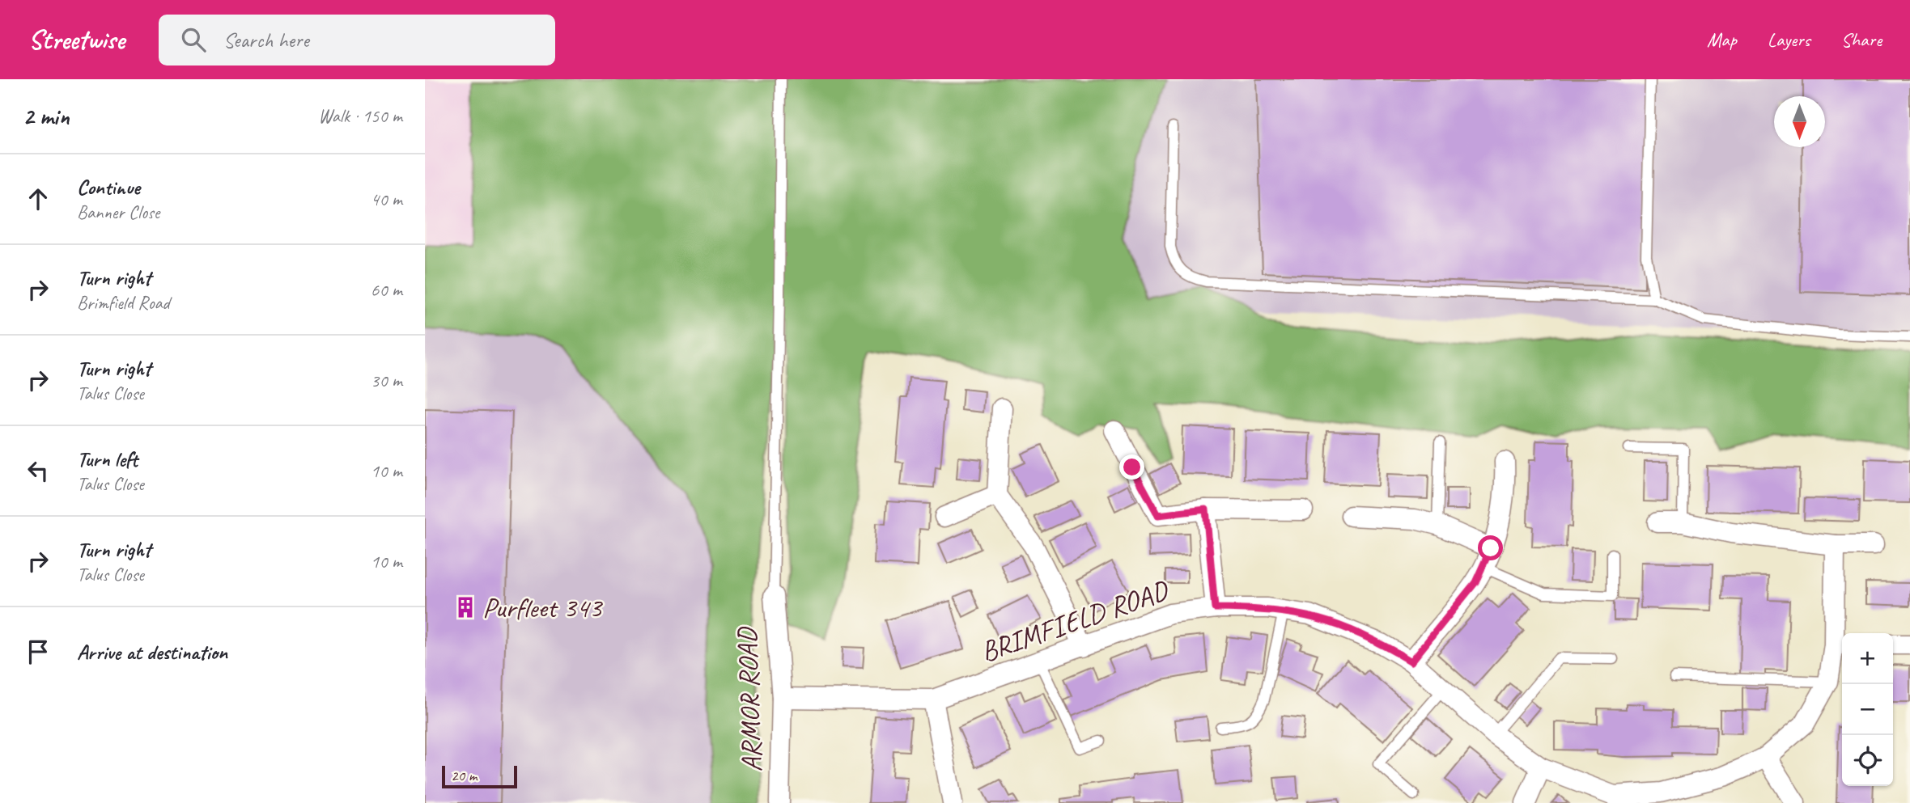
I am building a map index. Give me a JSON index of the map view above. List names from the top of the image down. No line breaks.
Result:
{"streets":{"street":["BRIMFIELD ROAD","ARMOR ROAD"]},"crossings":[["BRIMFIELD ROAD","ARMOR ROAD"]],"places":{"building":["Purfleet 343"]},"scale_bar":"20 m","north":"bottom","page":{"header":"Streetwise","search":"Search here","nav":["Map","Layers","Share"],"heading":["2 min","Walk · 150 m"],"list":[["Continue","Banner Close","40 m"],["Turn right","Brimfield Road","60 m"],["Turn right","Talus Close","30 m"],["Turn left","Talus Close","10 m"],["Turn right","Talus Close","10 m"],"Arrive at destination"],"map_buttons":["+","−"],"scale":"20 m"}}
